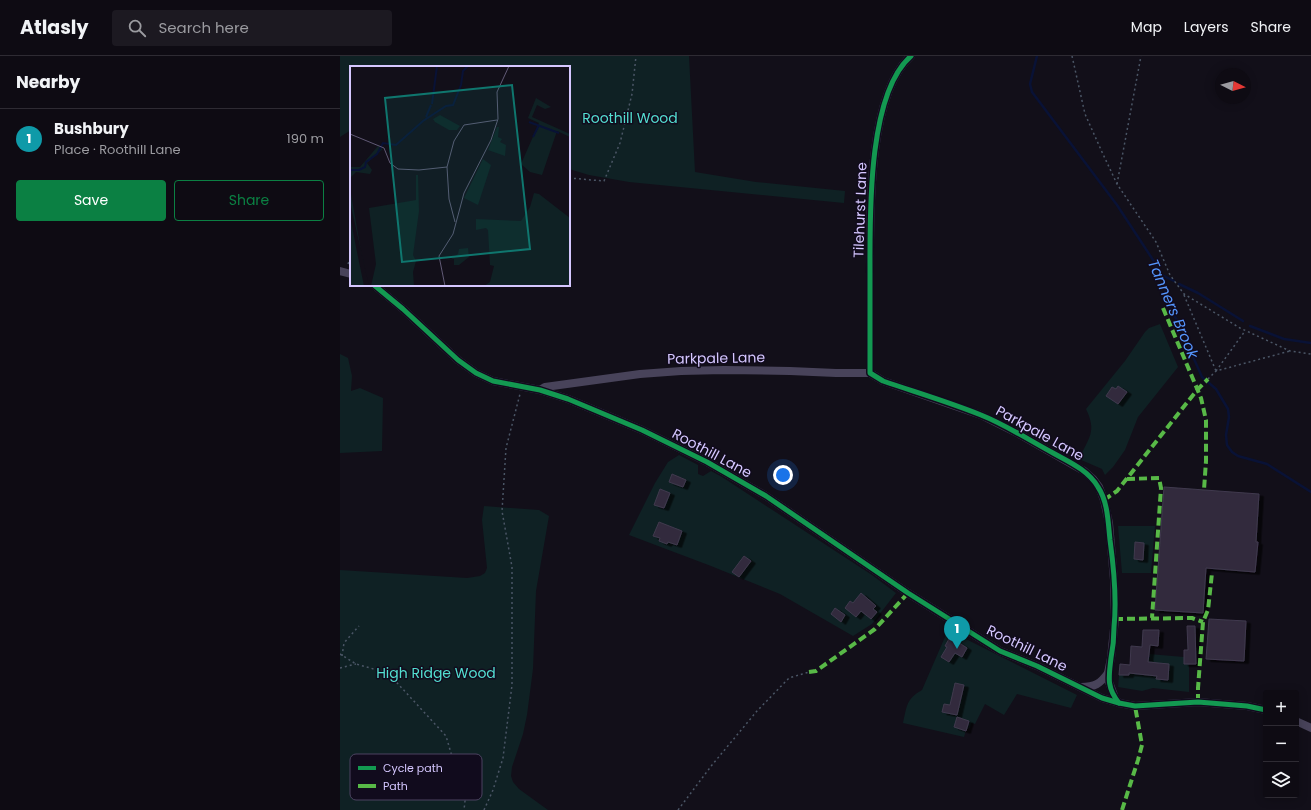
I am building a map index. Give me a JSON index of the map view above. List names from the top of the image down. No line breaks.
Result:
{"streets":{"street":["Tilehurst Lane","Parkpale Lane","Roothill Lane"]},"crossings":[["Tilehurst Lane","Parkpale Lane"],["Parkpale Lane","Roothill Lane"]],"water":["Tanners Brook"],"parks":["Roothill Wood","High Ridge Wood"],"legend":["Cycle path","Path"],"north":"right","page":{"header":"Atlasly","search":"Search here","nav":["Map","Layers","Share"],"heading":"Nearby","list":[{"mark":"1","name":"Bushbury","note":"Place · Roothill Lane","value":"190 m"}],"buttons":["Save","Share"],"pins":"1","map_buttons":["+","−"]}}
